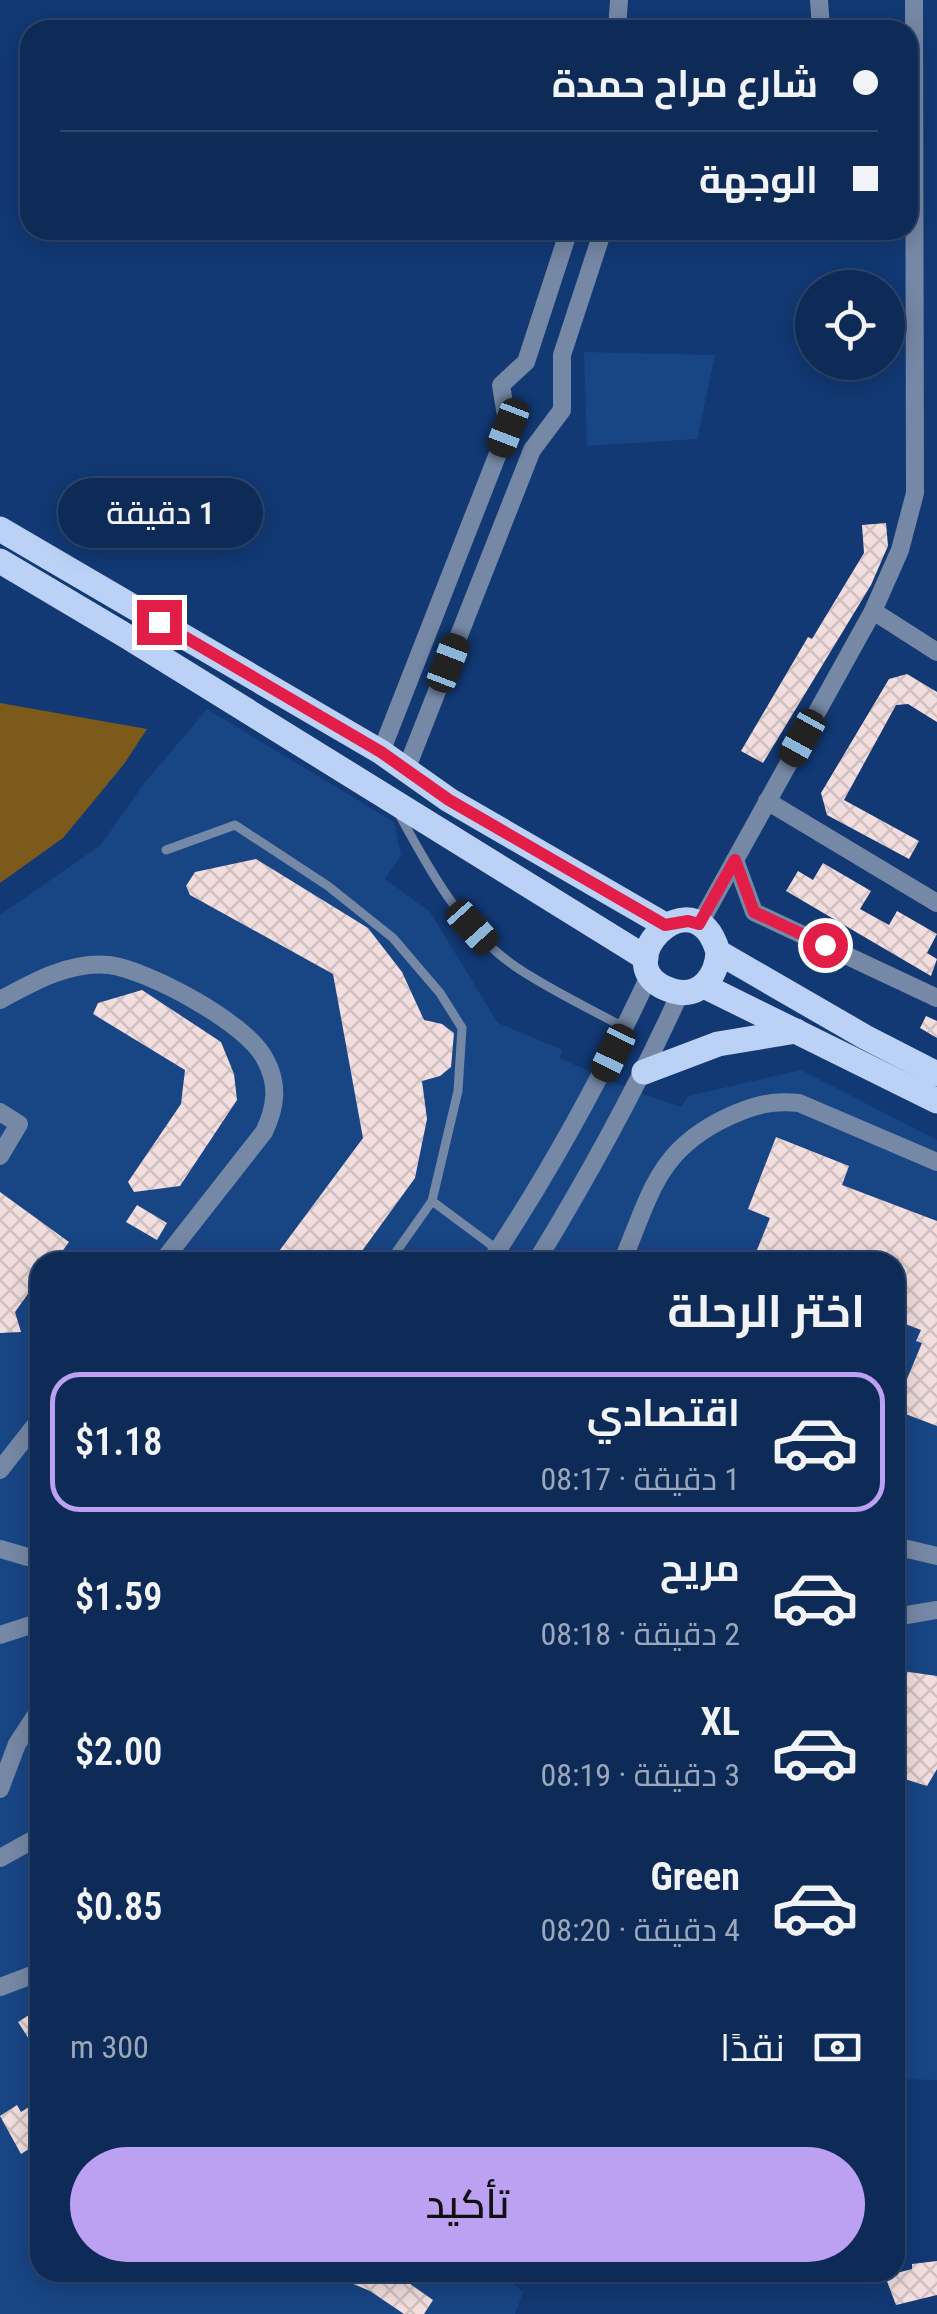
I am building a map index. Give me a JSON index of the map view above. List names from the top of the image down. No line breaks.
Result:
{"page":{"banner":["شارع مراح حمدة","الوجهة"],"bubble":"1 دقيقة","heading":"اختر الرحلة","list":[{"name":"اقتصادي","note":"1 دقيقة · 08:17","value":"$1.18"},{"name":"مريح","note":"2 دقيقة · 08:18","value":"$1.59"},{"name":"XL","note":"3 دقيقة · 08:19","value":"$2.00"},{"name":"Green","note":"4 دقيقة · 08:20","value":"$0.85"}],"pay":["نقدًا","300 m"],"buttons":"تأكيد"}}
